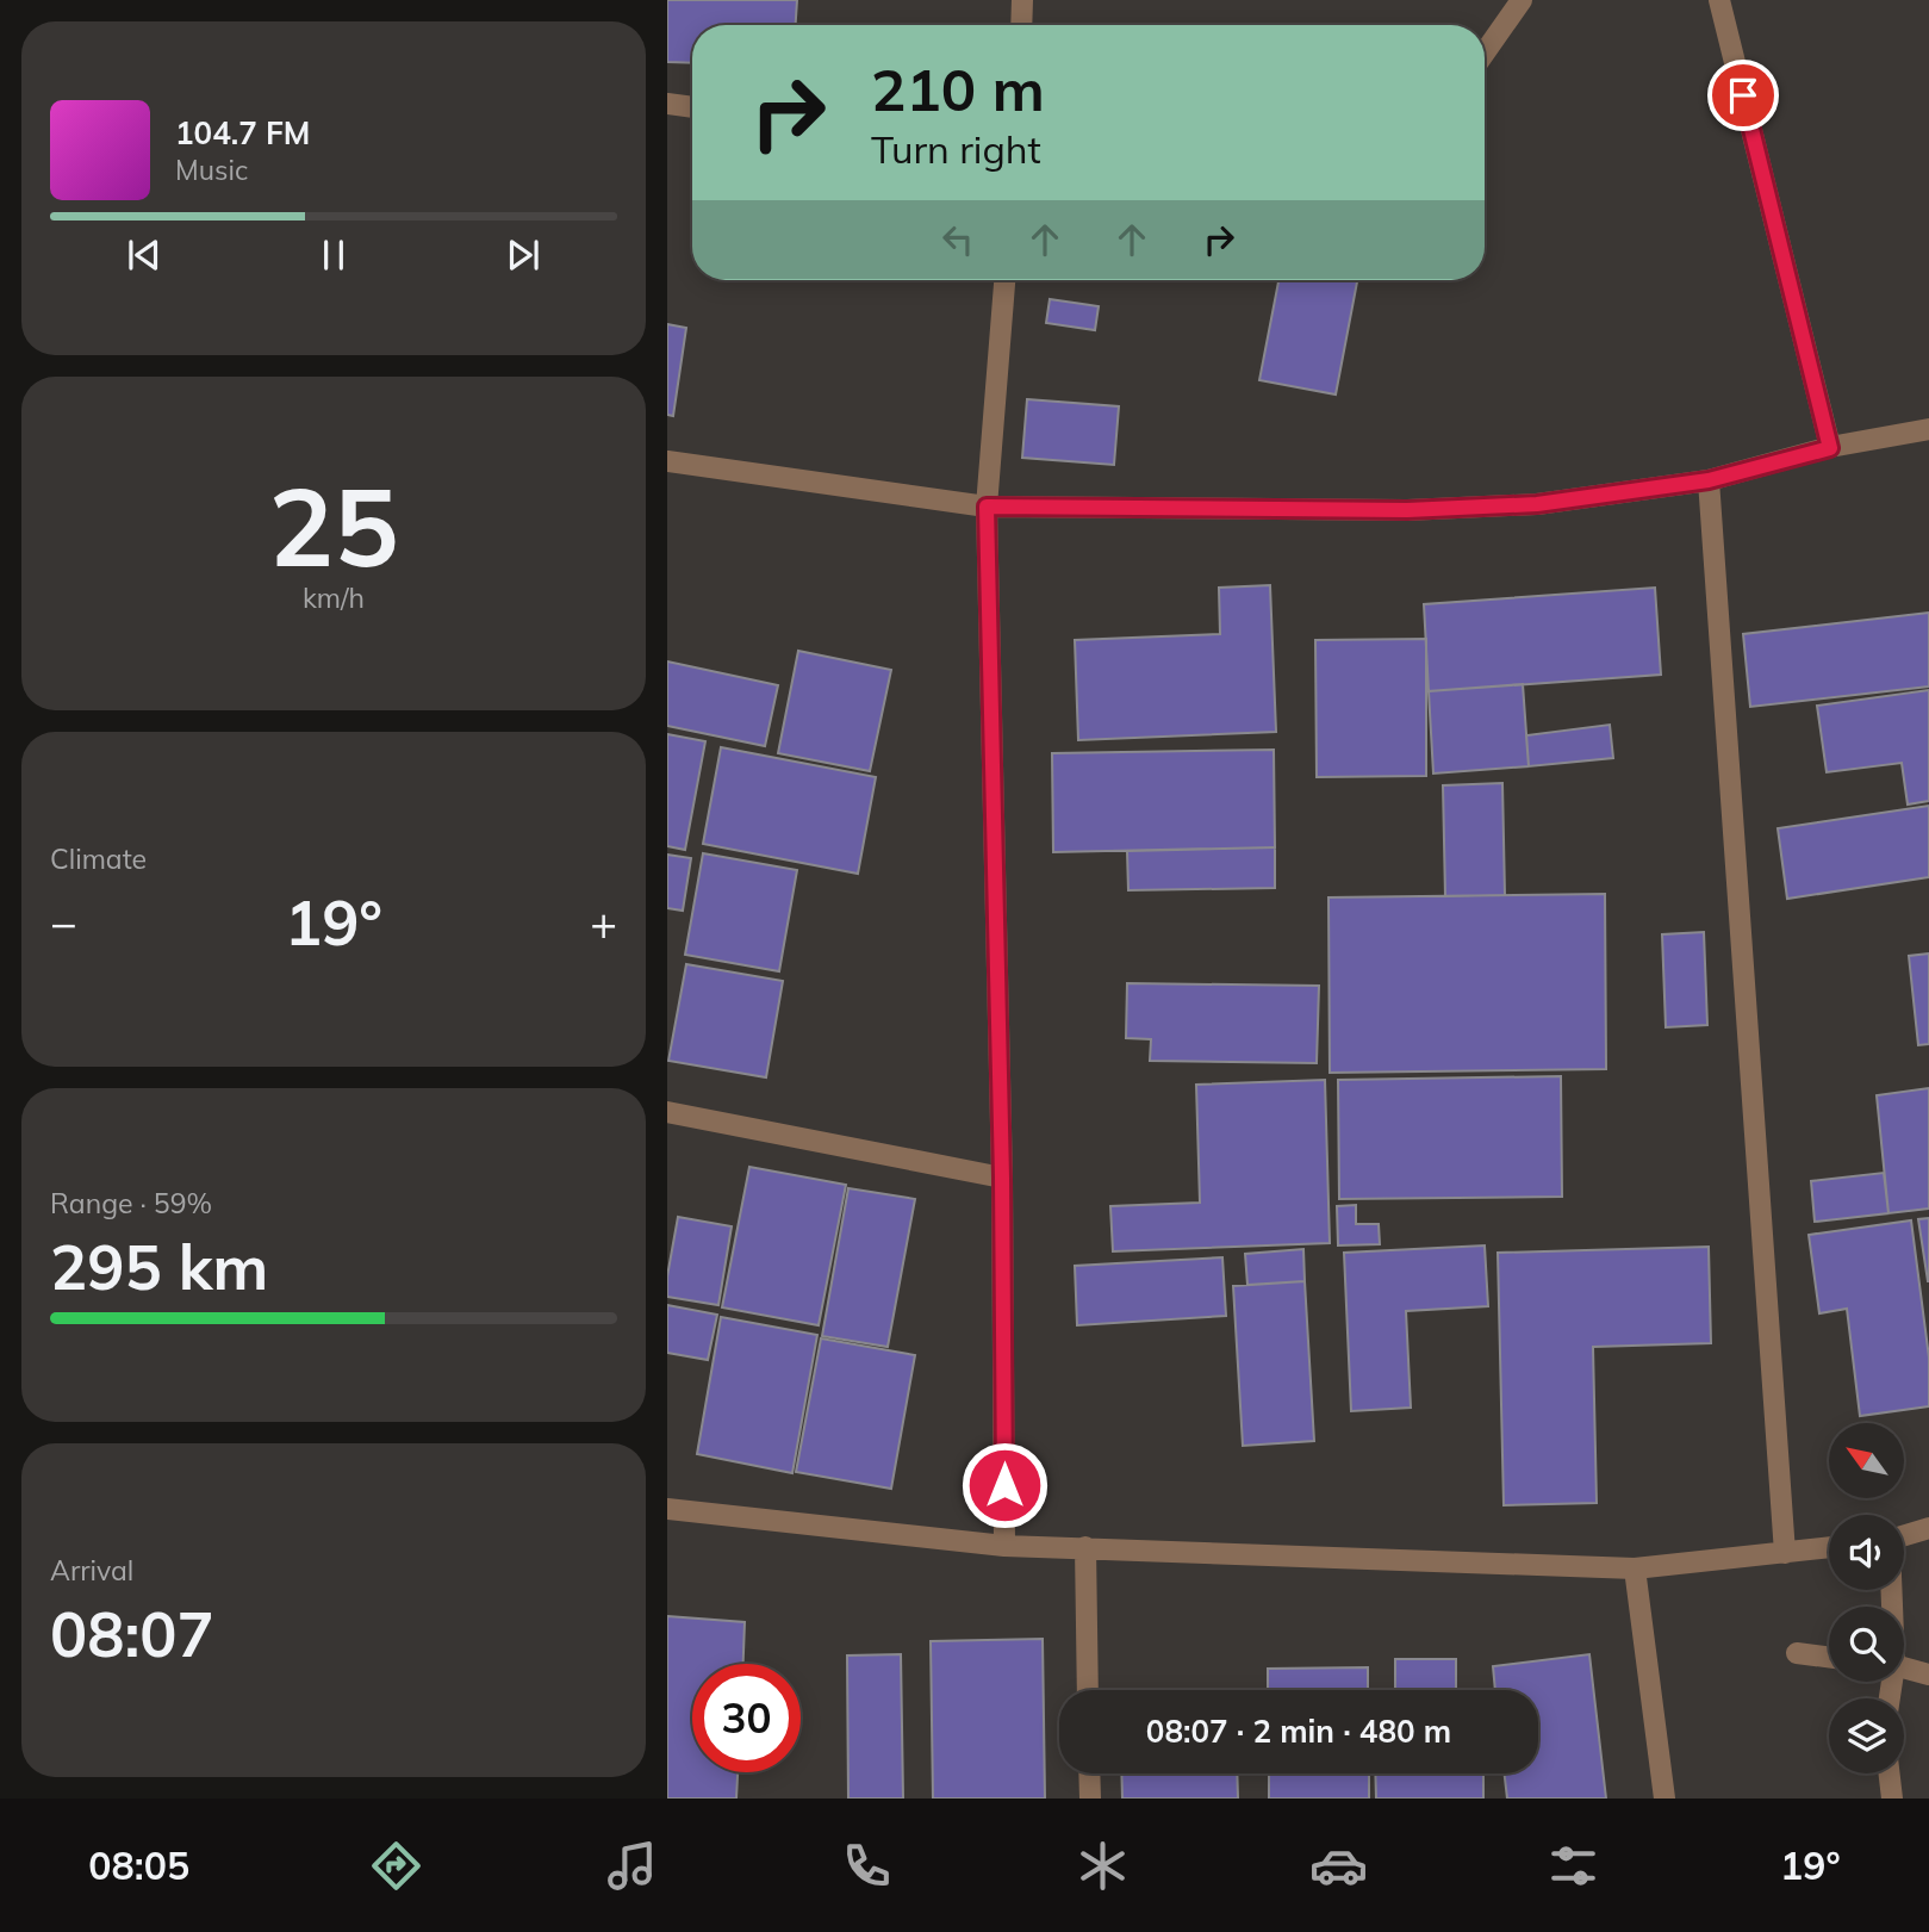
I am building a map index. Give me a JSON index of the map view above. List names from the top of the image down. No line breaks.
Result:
{"north":"top left","page":{"turn":["210 m","Turn right"],"song":["104.7 FM","Music"],"tile":[["25","km/h"],"Climate",["Range · 59%","295 km"],["Arrival","08:07"]],"heat":["−","19°","+"],"limit":"30","trip":"08:07 · 2 min · 480 m","tabs":["08:05","19°"]}}
